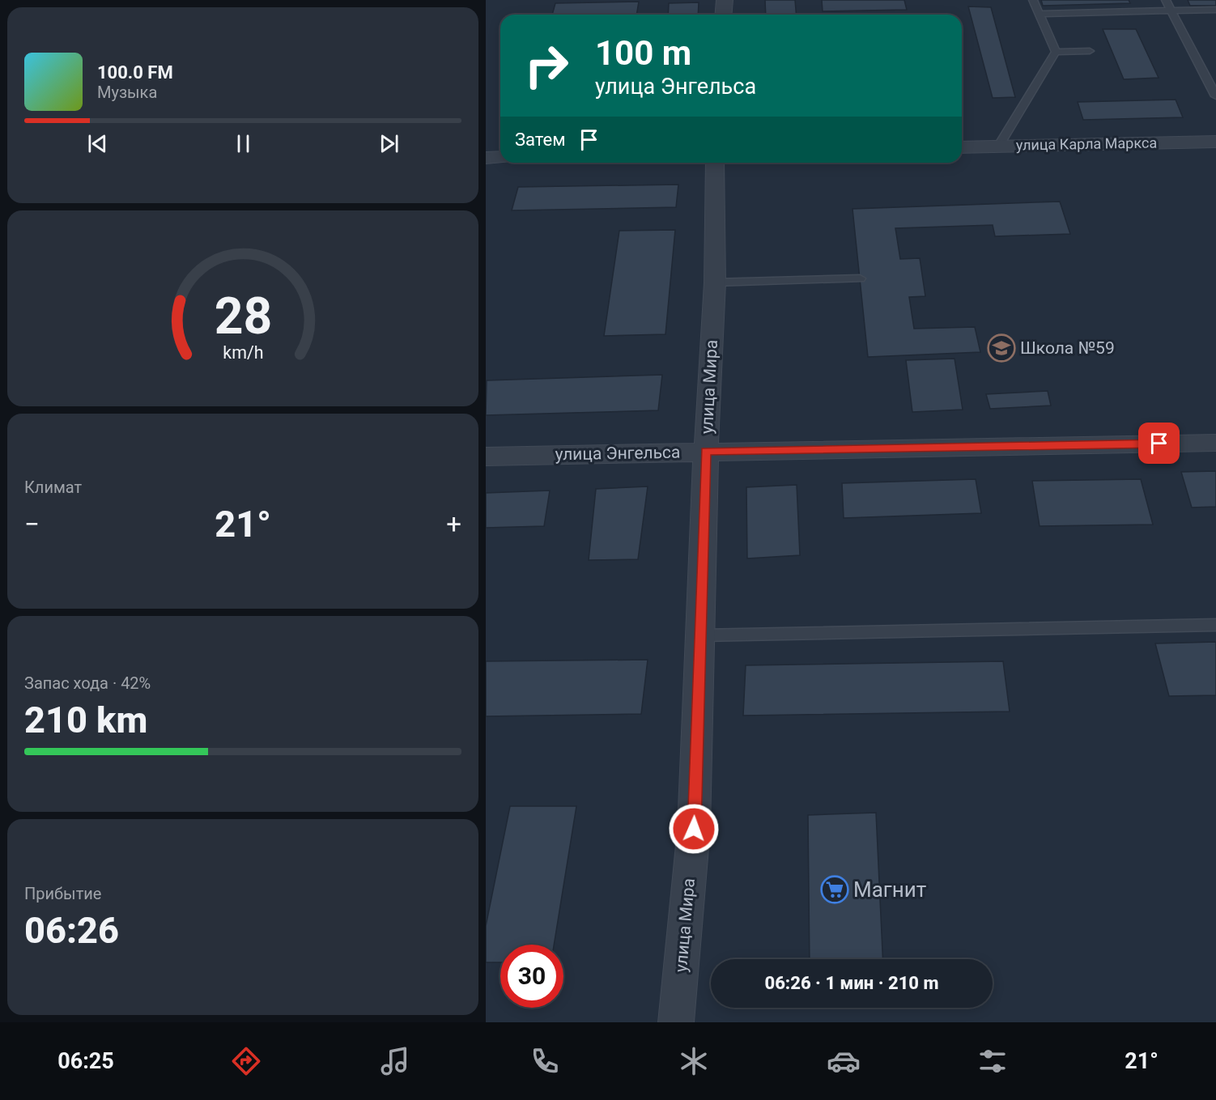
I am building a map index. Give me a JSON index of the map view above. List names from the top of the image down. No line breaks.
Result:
{"streets":{"street":["улица Карла Маркса","улица Мира","улица Энгельса"]},"crossings":[["улица Мира","улица Энгельса"]],"places":{"school or university":["Школа №59"],"supermarket":["Магнит"]},"page":{"turn":["100 m","улица Энгельса"],"song":["100.0 FM","Музыка"],"then":"Затем","tile":["Климат",["Запас хода · 42%","210 km"],["Прибытие","06:26"]],"heat":["−","21°","+"],"limit":"30","trip":"06:26 · 1 мин · 210 m","tabs":["06:25","21°"],"gauge":["28","km/h"]}}
